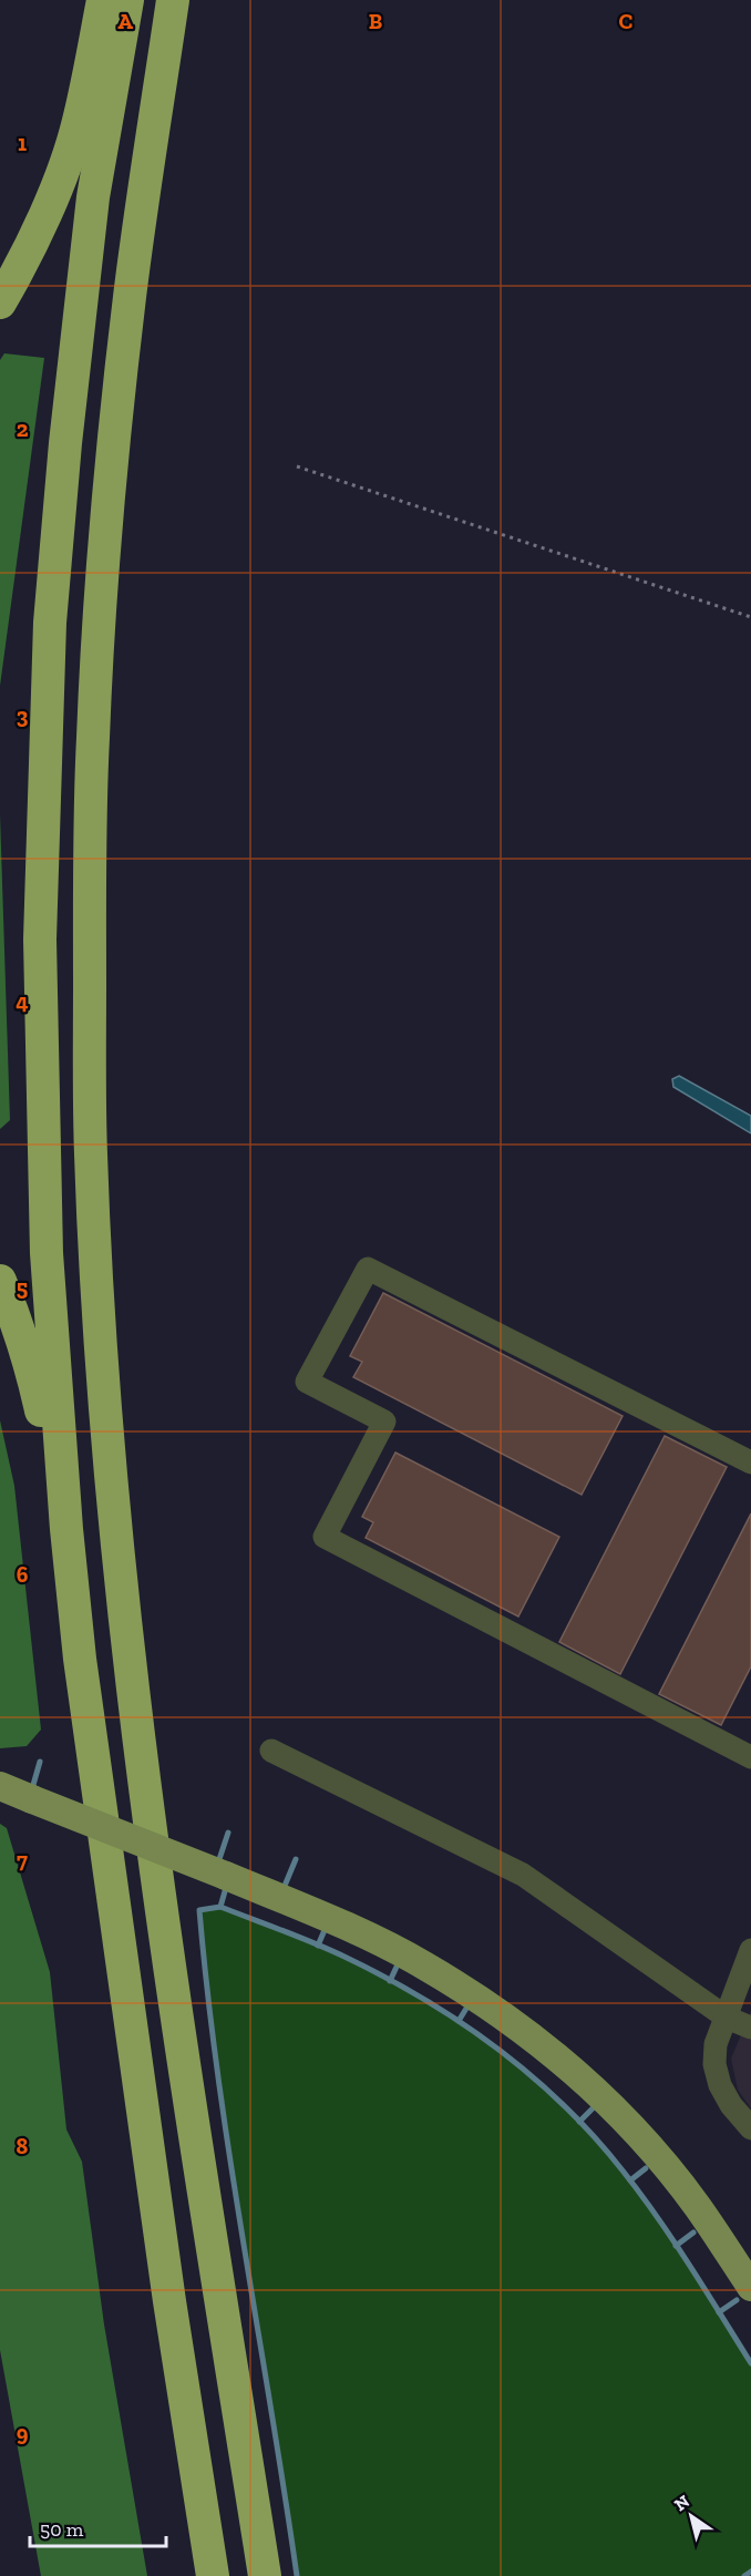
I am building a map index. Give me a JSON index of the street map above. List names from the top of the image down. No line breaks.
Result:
{"scale_bar":"50 m","north":"top left","grid":{"columns":["A","B","C"],"rows":["1","2","3","4","5","6","7","8","9"]}}
